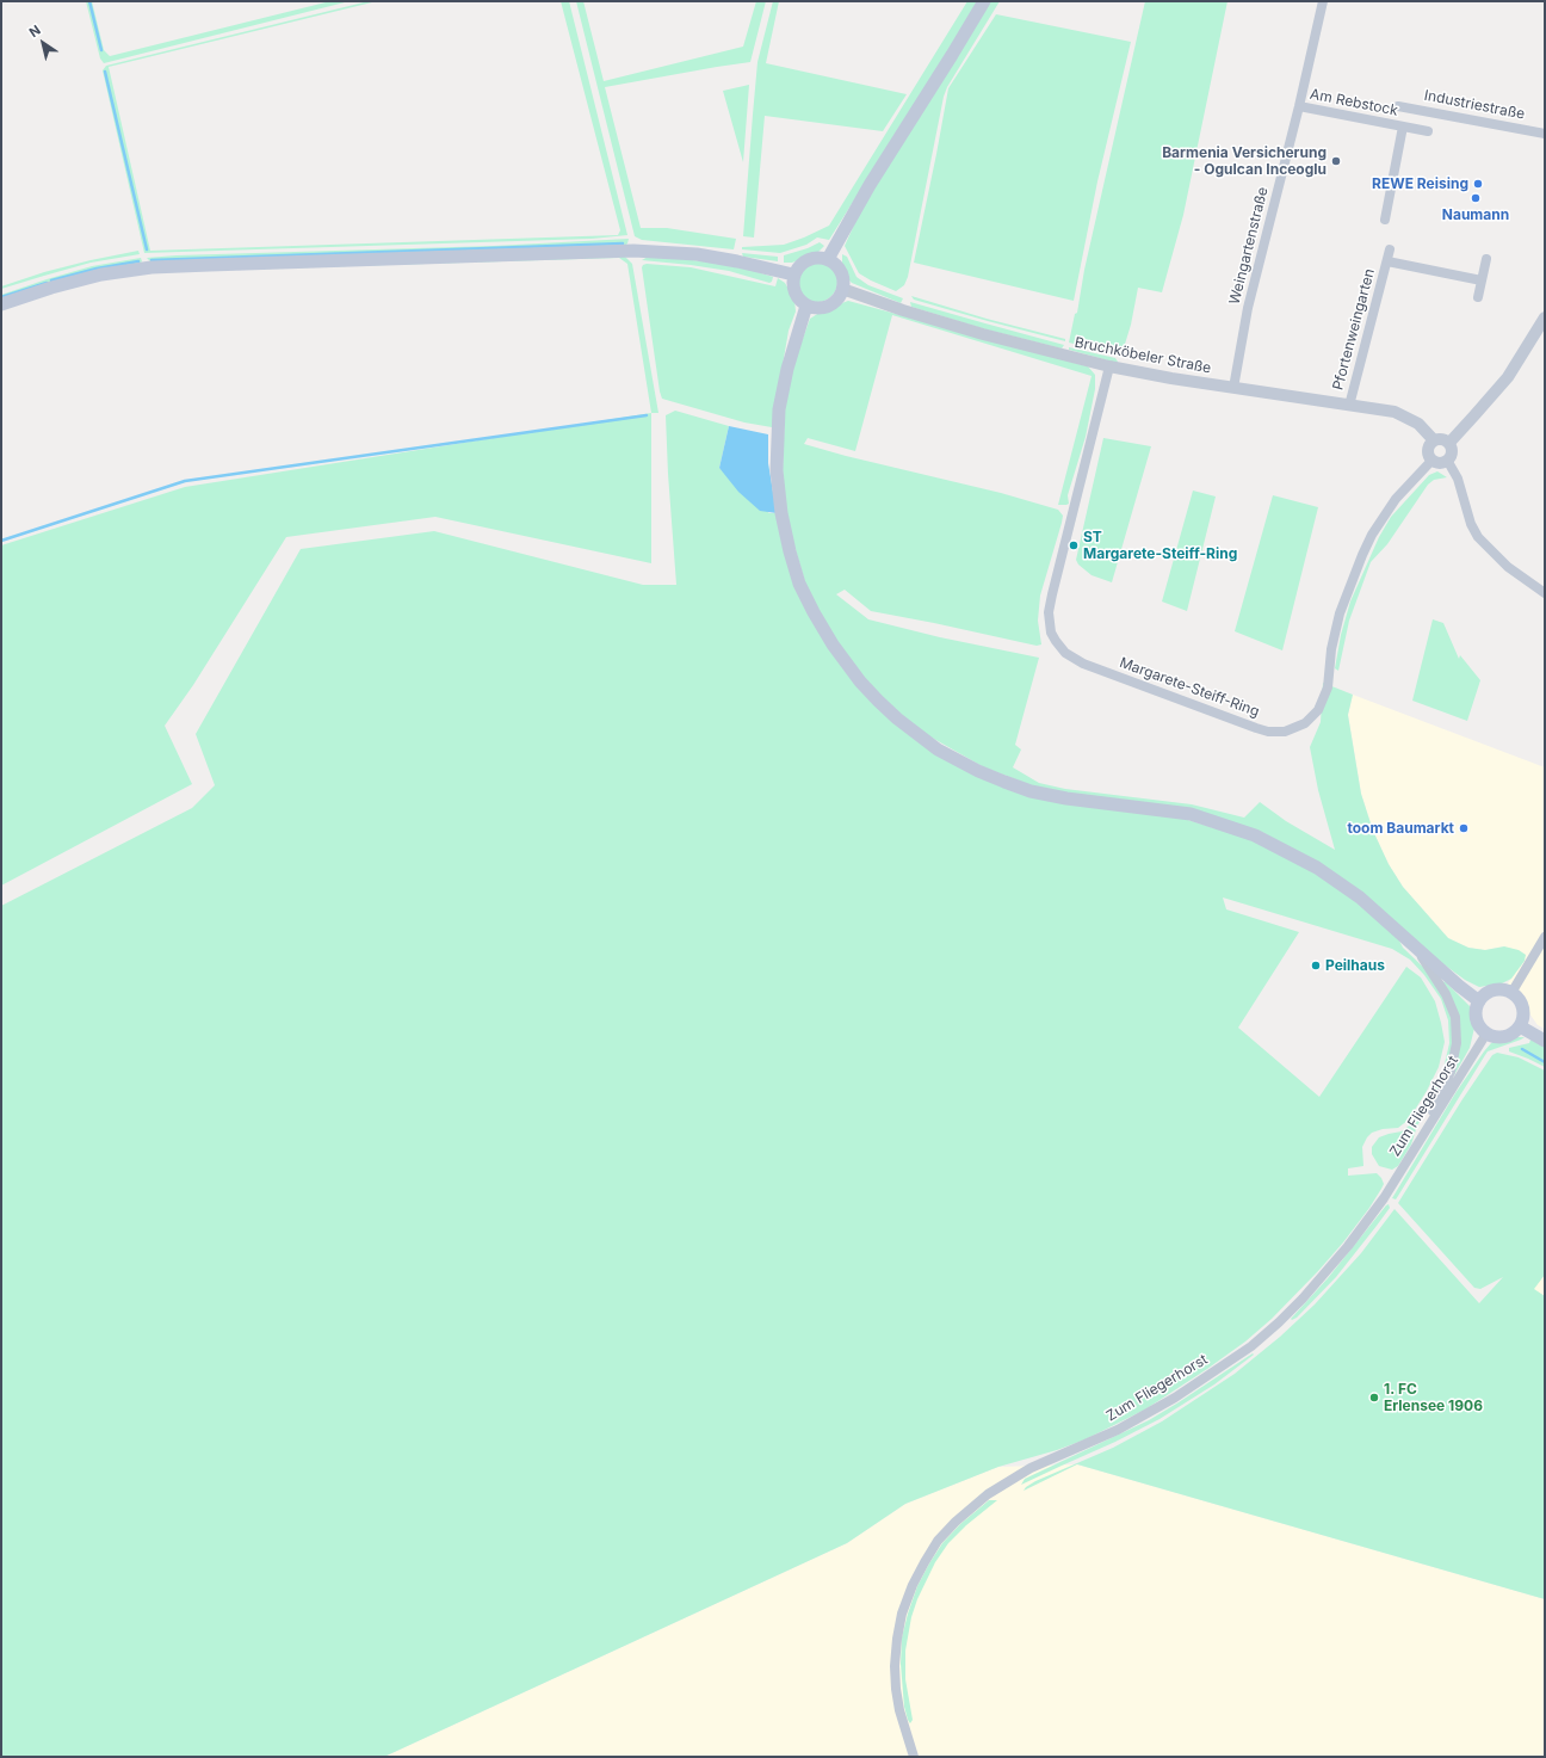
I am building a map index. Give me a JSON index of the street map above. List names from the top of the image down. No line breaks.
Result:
{"streets":{"street":["Am Rebstock","Industriestraße","Weingartenstraße","Pfortenweingarten","Bruchköbeler Straße","Margarete-Steiff-Ring","Zum Fliegerhorst"]},"crossings":[["Am Rebstock","Weingartenstraße"],["Weingartenstraße","Bruchköbeler Straße"],["Pfortenweingarten","Bruchköbeler Straße"],["Bruchköbeler Straße","Margarete-Steiff-Ring"]],"places":["Barmenia Versicherung - Ogulcan Inceoglu","REWE Reising","Naumann","ST Margarete-Steiff-Ring","toom Baumarkt","Peilhaus","1. FC Erlensee 1906"],"north":"top left"}
